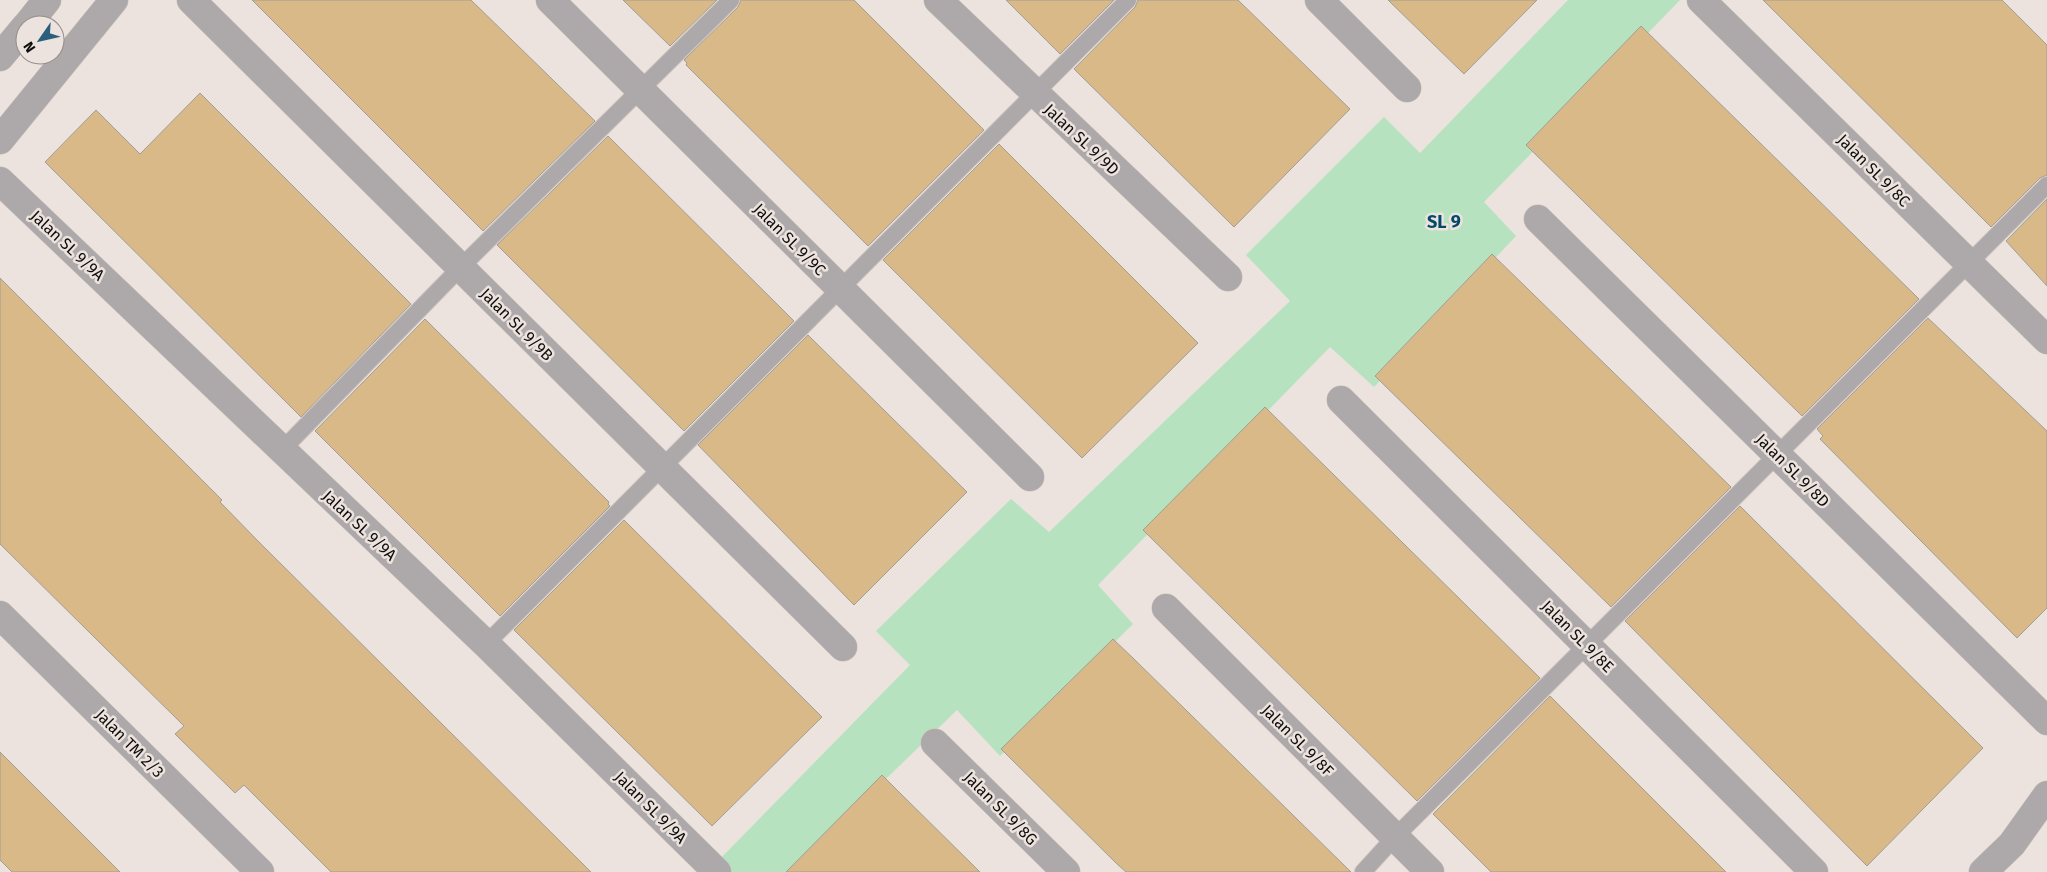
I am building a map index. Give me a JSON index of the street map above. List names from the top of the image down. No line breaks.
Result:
{"streets":{"street":["Jalan SL 9/9D","Jalan SL 9/8C","Jalan SL 9/9C","Jalan SL 9/9A","Jalan SL 9/9B","Jalan SL 9/8D","Jalan SL 9/8E","Jalan SL 9/8F","Jalan TM 2/3","Jalan SL 9/8G"]},"districts":["SL 9"],"north":"bottom left"}
